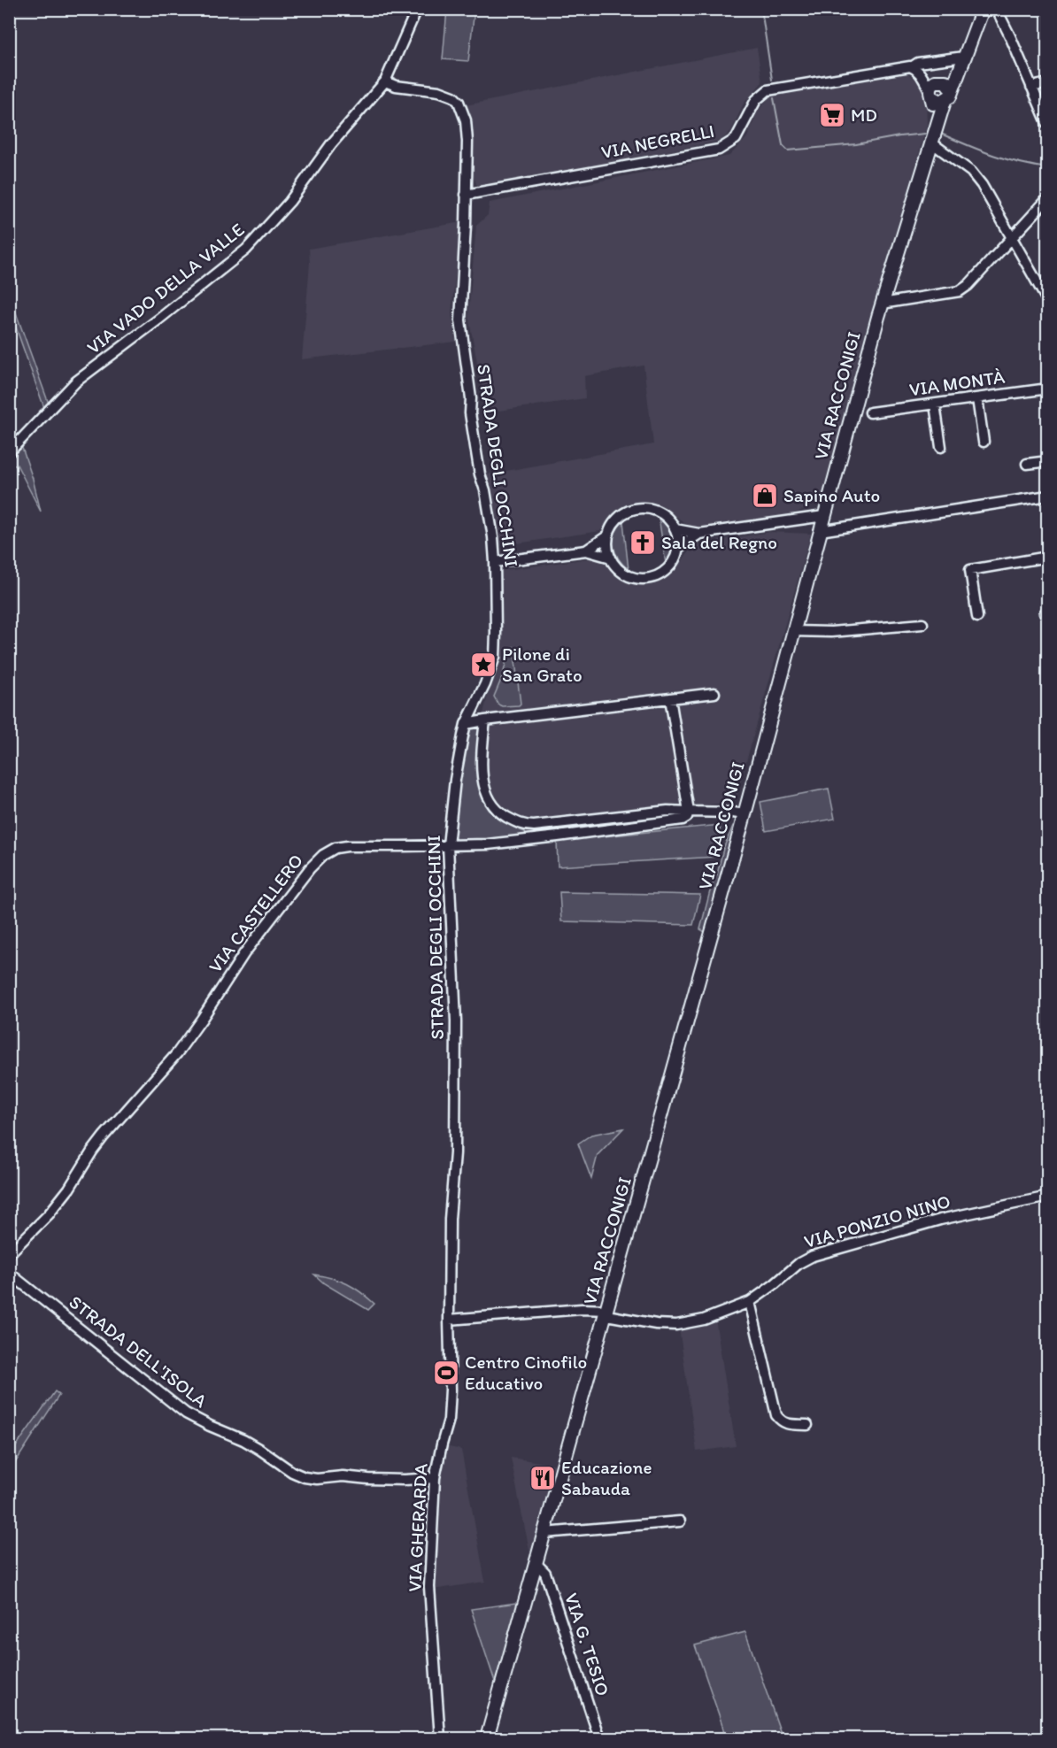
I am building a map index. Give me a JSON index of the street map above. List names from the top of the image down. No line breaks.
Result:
{"streets":{"main road":["VIA RACCONIGI"],"street":["VIA NEGRELLI","VIA VADO DELLA VALLE","VIA MONTÀ","STRADA DEGLI OCCHINI","VIA CASTELLERO","VIA PONZIO NINO","STRADA DELL'ISOLA","VIA GHERARDA","VIA G. TESIO"]},"crossings":[["VIA NEGRELLI","VIA RACCONIGI"],["VIA NEGRELLI","STRADA DEGLI OCCHINI"],["VIA VADO DELLA VALLE","STRADA DEGLI OCCHINI"],["VIA RACCONIGI","VIA CASTELLERO"],["VIA RACCONIGI","VIA PONZIO NINO"],["VIA RACCONIGI","VIA G. TESIO"],["STRADA DEGLI OCCHINI","VIA CASTELLERO"],["STRADA DEGLI OCCHINI","VIA GHERARDA"],["STRADA DELL'ISOLA","VIA GHERARDA"]],"places":{"supermarket":["MD"],"shop":["Sapino Auto"],"church":["Sala del Regno"],"place":["Pilone di San Grato"],"sports":["Centro Cinofilo Educativo"],"restaurant":["Educazione Sabauda"]}}
